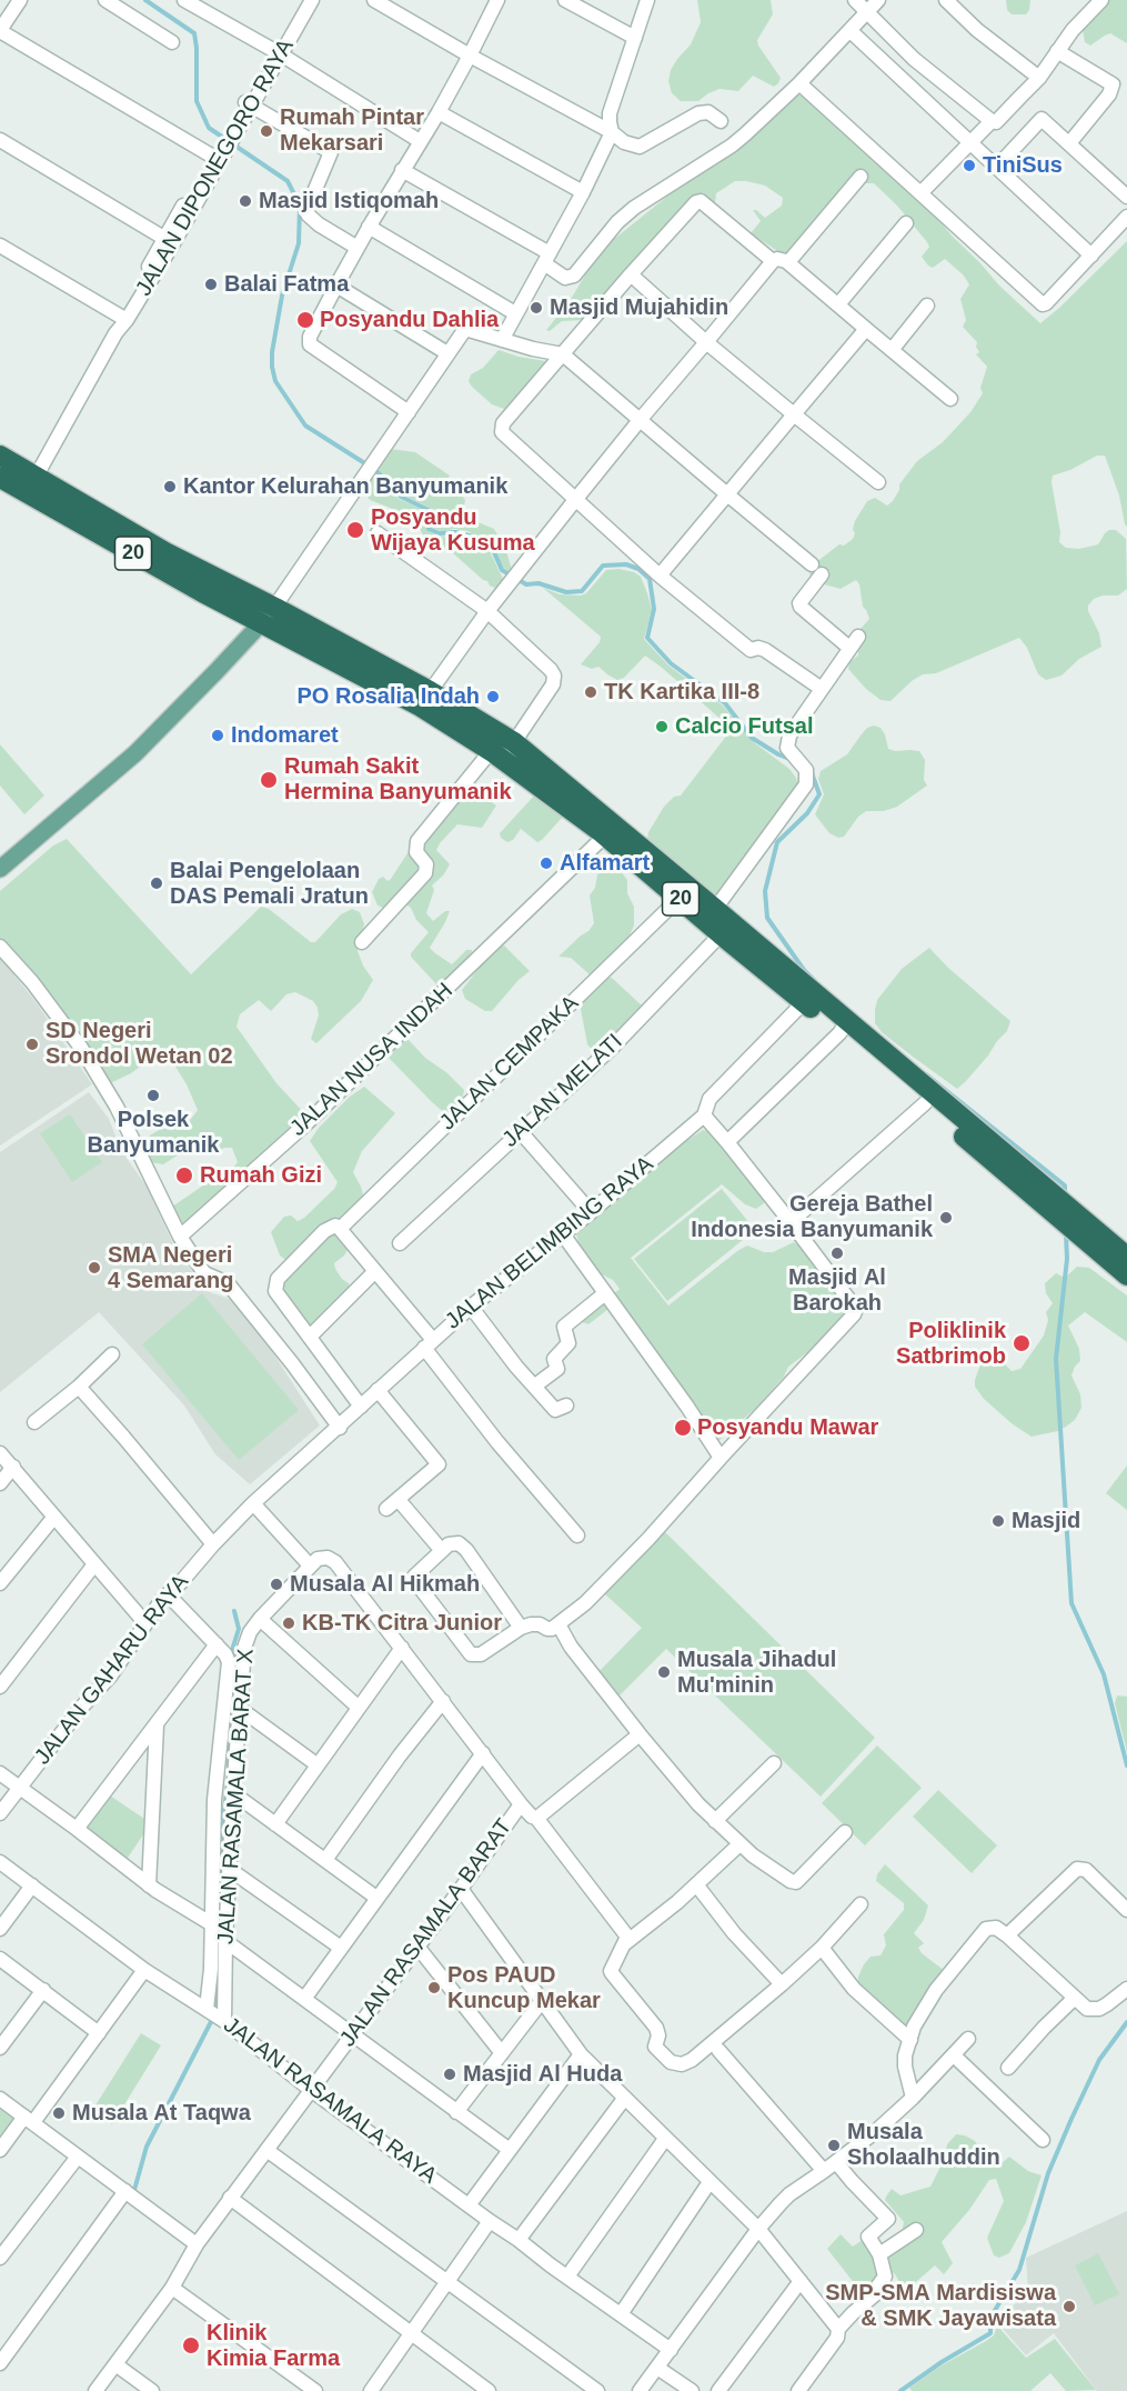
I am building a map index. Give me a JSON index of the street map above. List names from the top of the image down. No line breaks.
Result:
{"streets":{"highway":["20"],"street":["JALAN DIPONEGORO RAYA","JALAN NUSA INDAH","JALAN CEMPAKA","JALAN MELATI","JALAN BELIMBING RAYA","JALAN GAHARU RAYA","JALAN RASAMALA BARAT X","JALAN RASAMALA BARAT","JALAN RASAMALA RAYA"]},"crossings":[["JALAN DIPONEGORO RAYA","20"],["20","JALAN NUSA INDAH"],["20","JALAN CEMPAKA"],["20","JALAN MELATI"],["JALAN BELIMBING RAYA","JALAN GAHARU RAYA"],["JALAN RASAMALA BARAT X","JALAN RASAMALA RAYA"],["JALAN RASAMALA BARAT","JALAN RASAMALA RAYA"]],"places":["Rumah Pintar Mekarsari","TiniSus","Masjid Istiqomah","Balai Fatma","Masjid Mujahidin","Posyandu Dahlia","Kantor Kelurahan Banyumanik","Posyandu Wijaya Kusuma","TK Kartika III-8","PO Rosalia Indah","Calcio Futsal","Indomaret","Rumah Sakit Hermina Banyumanik","Alfamart","Balai Pengelolaan DAS Pemali Jratun","SD Negeri Srondol Wetan 02","Polsek Banyumanik","Rumah Gizi","Gereja Bathel Indonesia Banyumanik","Masjid Al Barokah","SMA Negeri 4 Semarang","Poliklinik Satbrimob","Posyandu Mawar","Masjid","Musala Al Hikmah","KB-TK Citra Junior","Musala Jihadul Mu'minin","Pos PAUD Kuncup Mekar","Masjid Al Huda","Musala At Taqwa","Musala Sholaalhuddin","SMP-SMA Mardisiswa & SMK Jayawisata","Klinik Kimia Farma"]}
